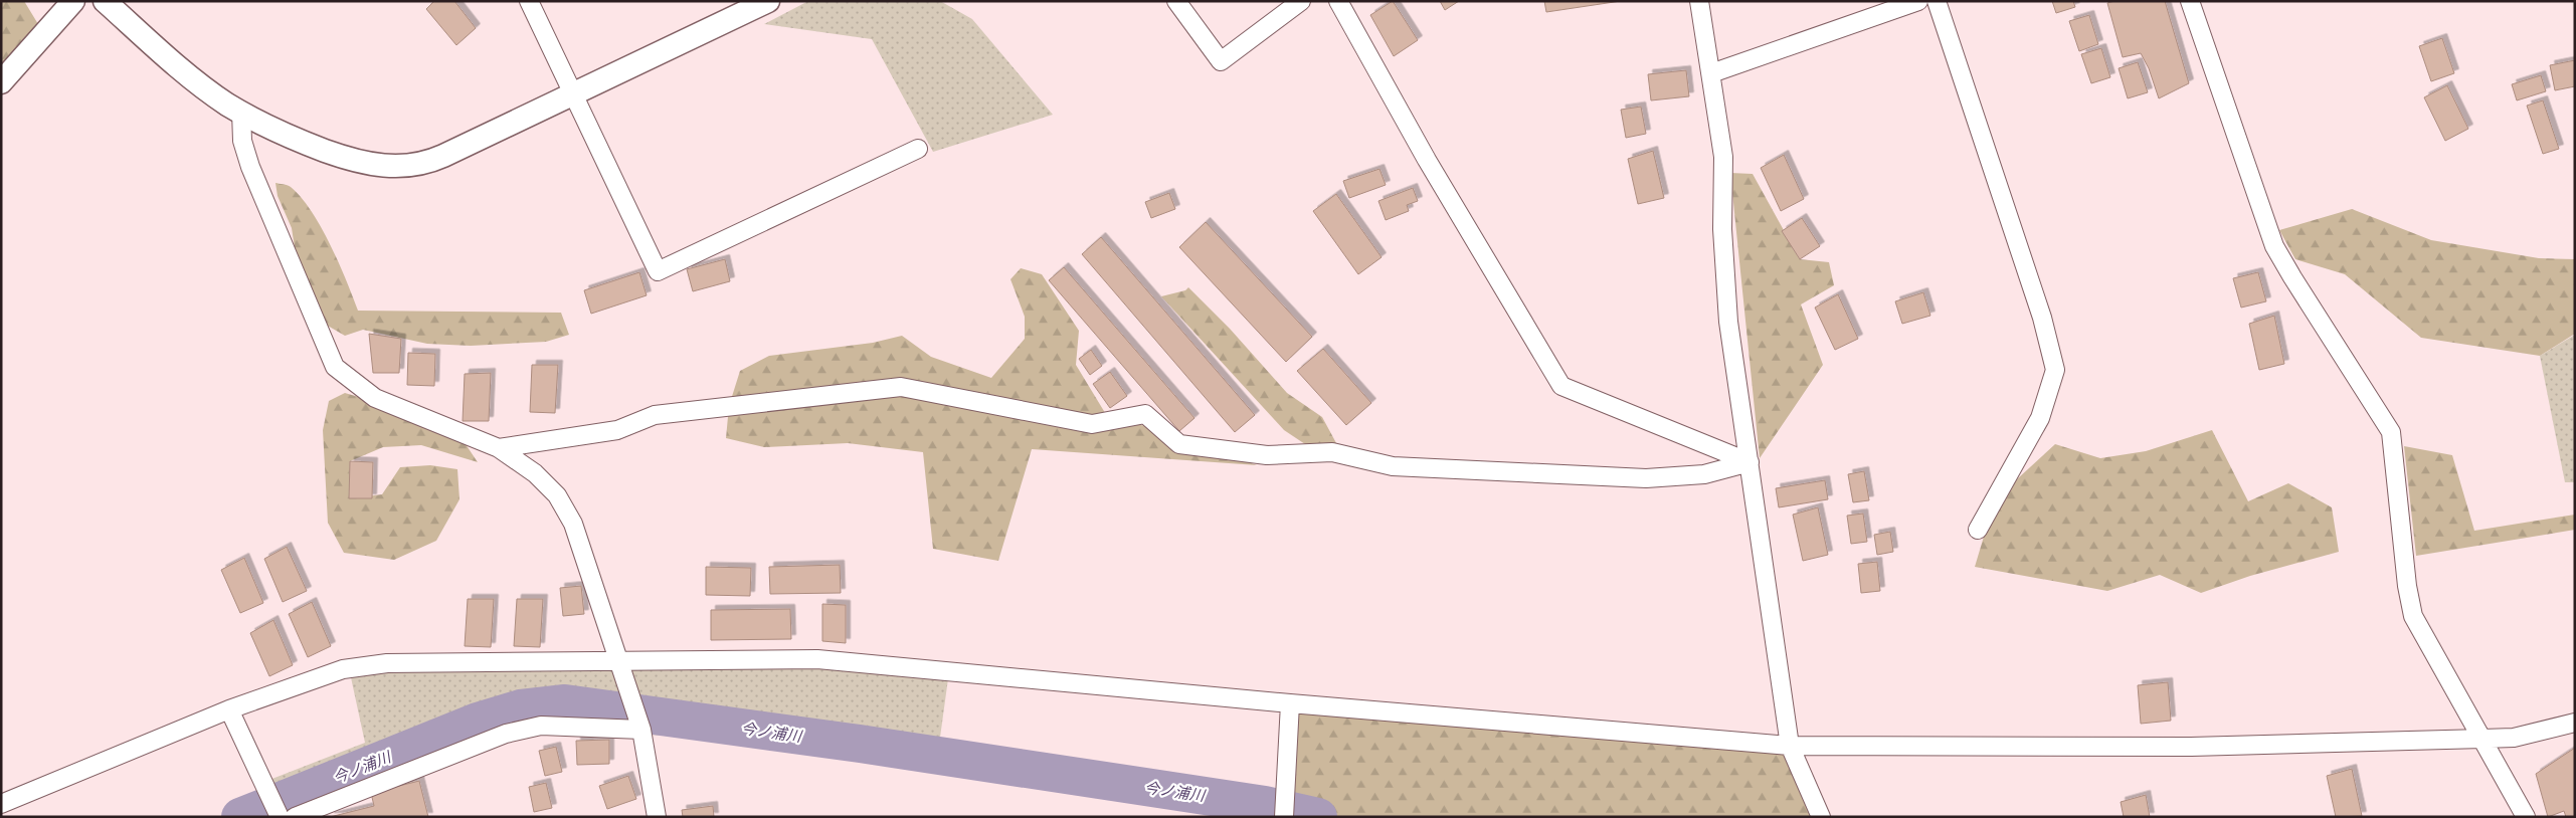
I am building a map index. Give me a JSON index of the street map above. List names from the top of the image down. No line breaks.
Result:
{"water":["今ノ浦川"]}
